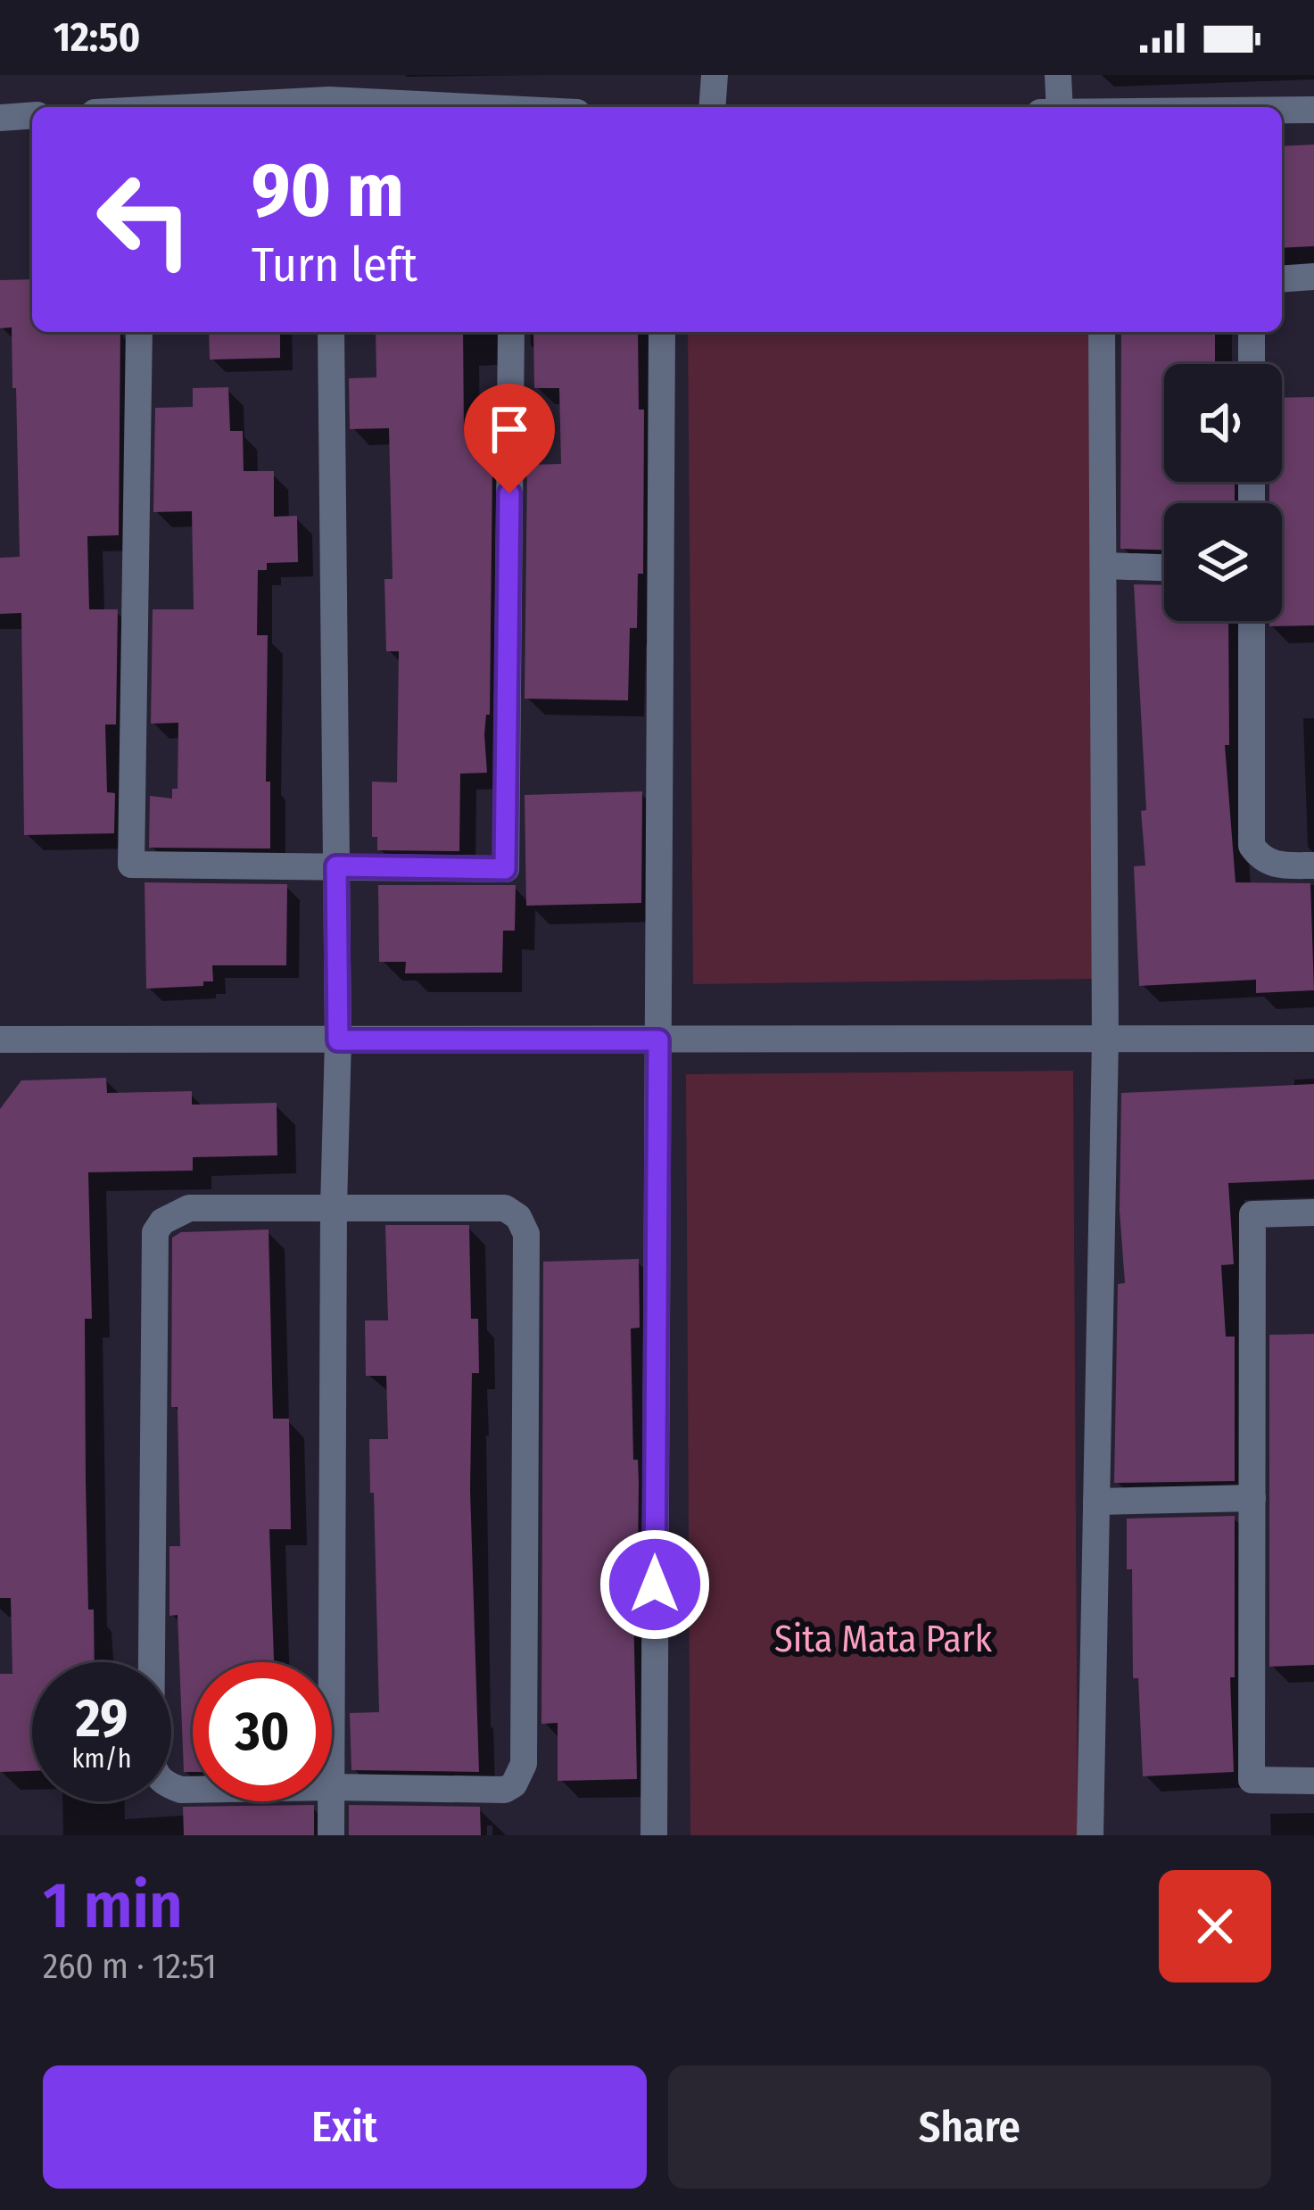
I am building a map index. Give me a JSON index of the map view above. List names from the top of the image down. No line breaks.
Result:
{"parks":["Sita Mata Park"],"page":{"status":"12:50","turn":["90 m","Turn left"],"speed":"29 km/h","limit":"30","heading":["1 min","260 m · 12:51"],"buttons":["Exit","Share"]}}
